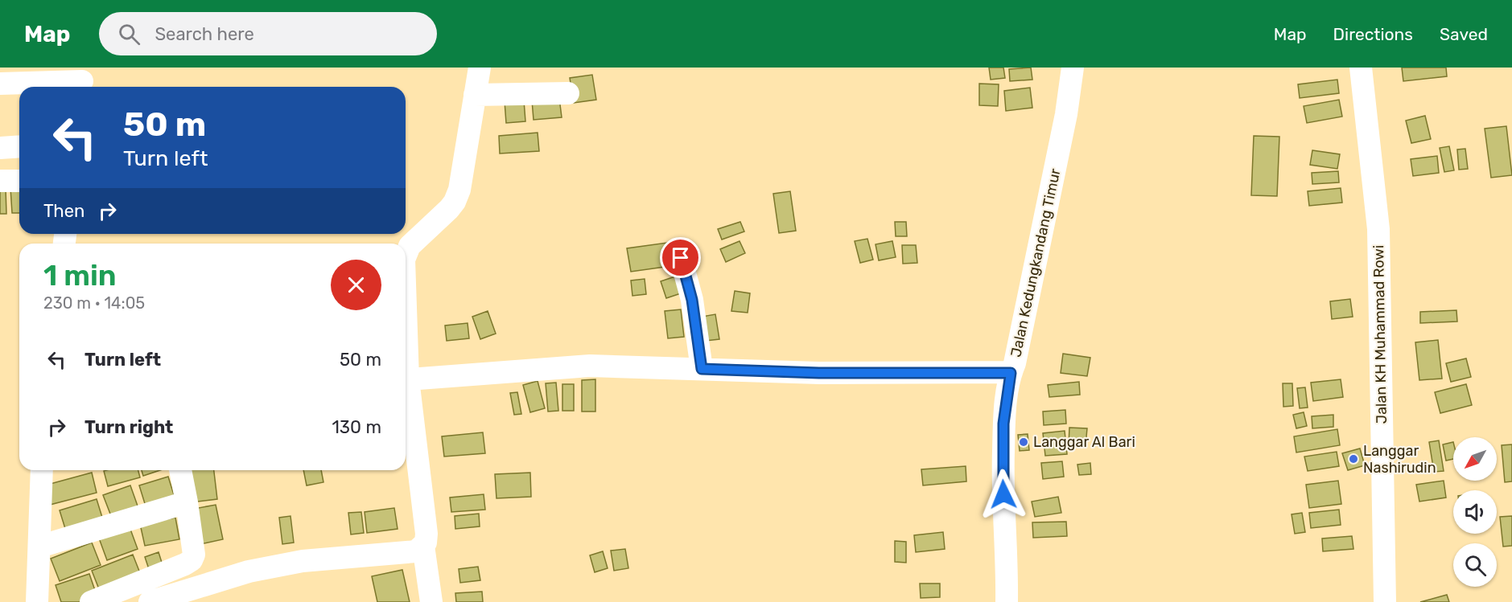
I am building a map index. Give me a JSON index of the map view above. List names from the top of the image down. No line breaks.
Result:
{"streets":{"street":["Jalan Kedungkandang Timur","Jalan KH Muhammad Rowi"]},"places":["Langgar Al Bari","Langgar Nashirudin"],"north":"bottom left","page":{"header":"Map","search":"Search here","nav":["Map","Directions","Saved"],"turn":["50 m","Turn left"],"then":"Then","heading":["1 min","230 m · 14:05"],"list":[{"name":"Turn left","value":"50 m"},{"name":"Turn right","value":"130 m"}]}}
